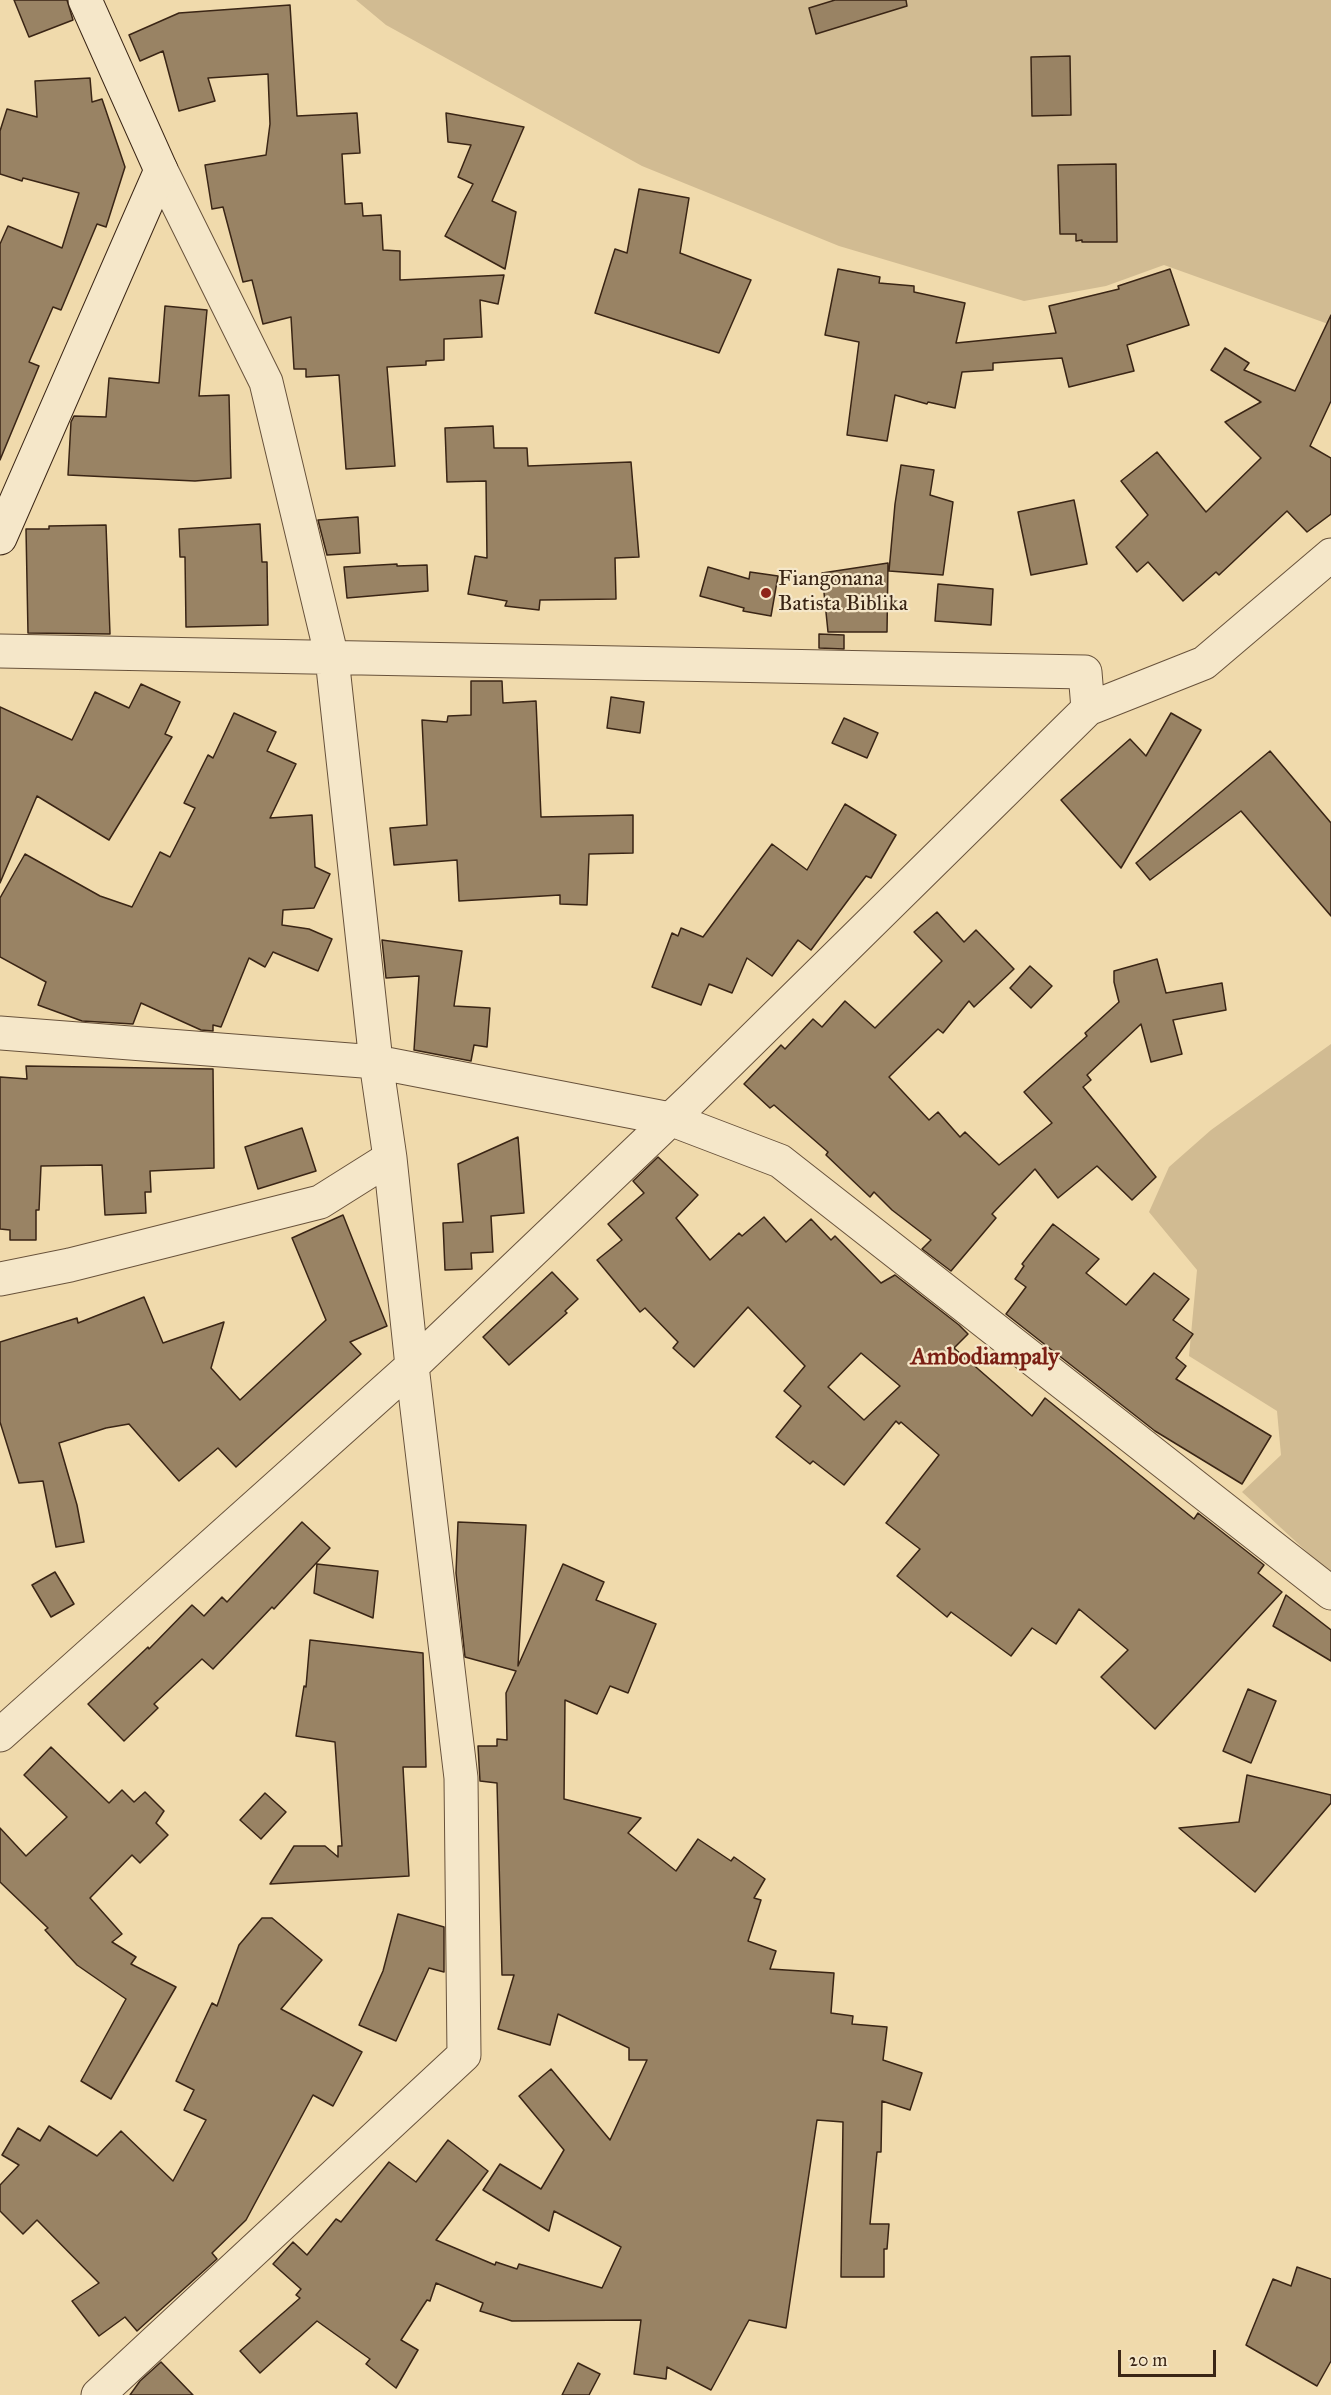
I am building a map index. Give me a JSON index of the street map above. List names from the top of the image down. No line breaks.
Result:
{"districts":["Ambodiampaly"],"places":["Fiangonana Batista Biblika"],"scale_bar":"20 m"}
